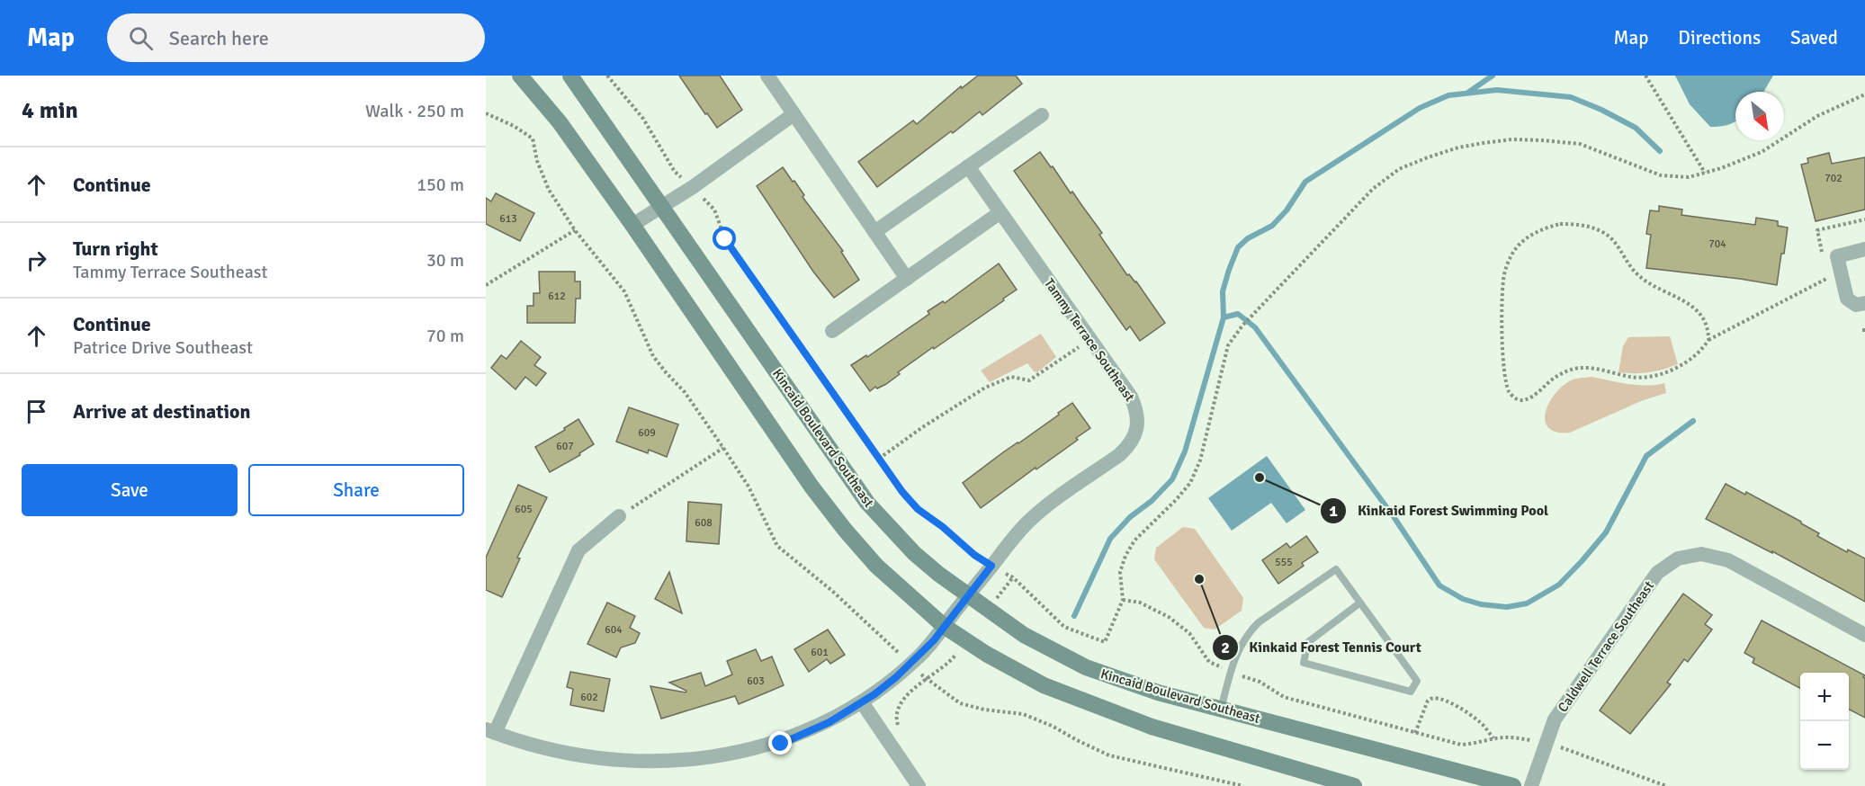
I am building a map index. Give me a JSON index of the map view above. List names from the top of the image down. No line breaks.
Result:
{"streets":{"street":["Tammy Terrace Southeast","Kincaid Boulevard Southeast","Caldwell Terrace Southeast"]},"crossings":[["Tammy Terrace Southeast","Kincaid Boulevard Southeast"]],"places":["Kinkaid Forest Swimming Pool","Kinkaid Forest Tennis Court"],"house_numbers":["702","613","704","612","609","607","605","608","555","604","601","603","602"],"north":"bottom right","page":{"header":"Map","search":"Search here","nav":["Map","Directions","Saved"],"heading":["4 min","Walk · 250 m"],"list":[["Continue","150 m"],["Turn right","Tammy Terrace Southeast","30 m"],["Continue","Patrice Drive Southeast","70 m"],"Arrive at destination"],"buttons":["Save","Share"],"map_buttons":["+","−"]}}
